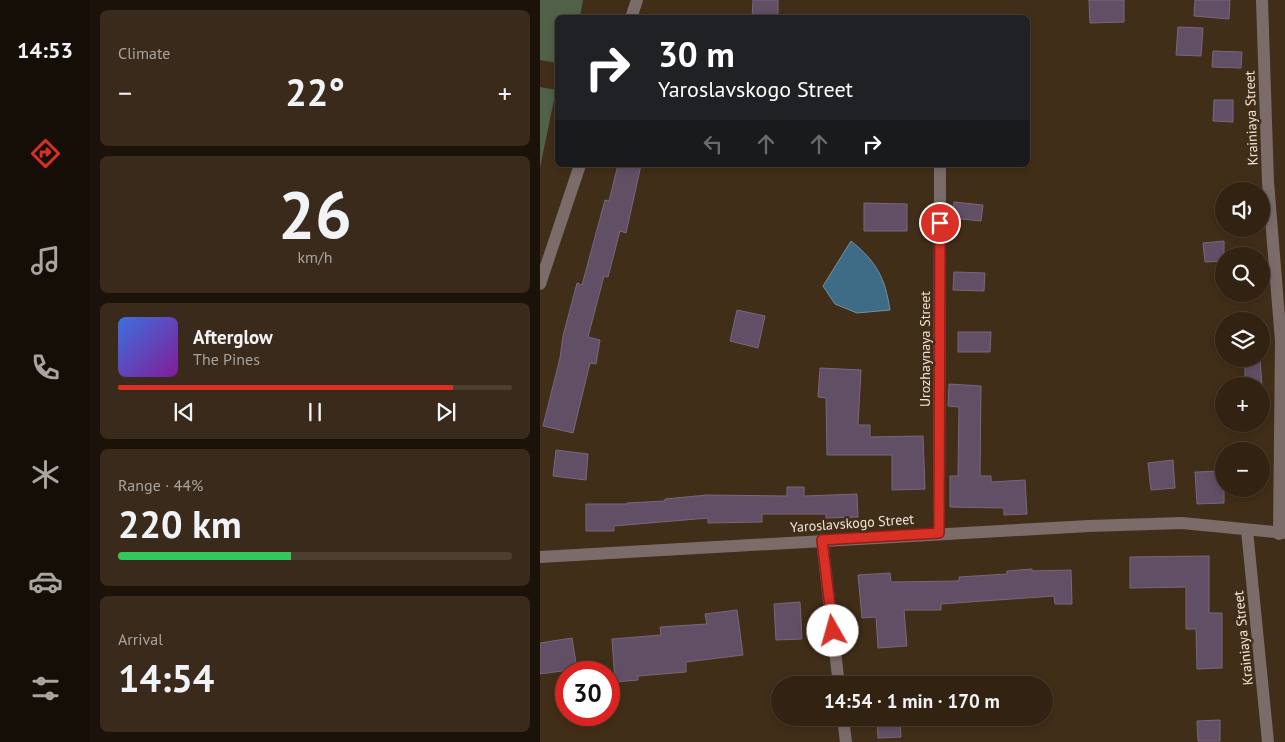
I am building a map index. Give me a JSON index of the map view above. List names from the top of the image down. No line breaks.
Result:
{"streets":{"street":["Krainiaya Street","Urozhaynaya Street","Yaroslavskogo Street"]},"crossings":[["Krainiaya Street","Yaroslavskogo Street"],["Urozhaynaya Street","Yaroslavskogo Street"]],"page":{"tabs":"14:53","tile":["Climate",["26","km/h"],["Range · 44%","220 km"],["Arrival","14:54"]],"turn":["30 m","Yaroslavskogo Street"],"heat":["−","22°","+"],"map_buttons":["+","−"],"song":["Afterglow","The Pines"],"limit":"30","trip":"14:54 · 1 min · 170 m"}}
